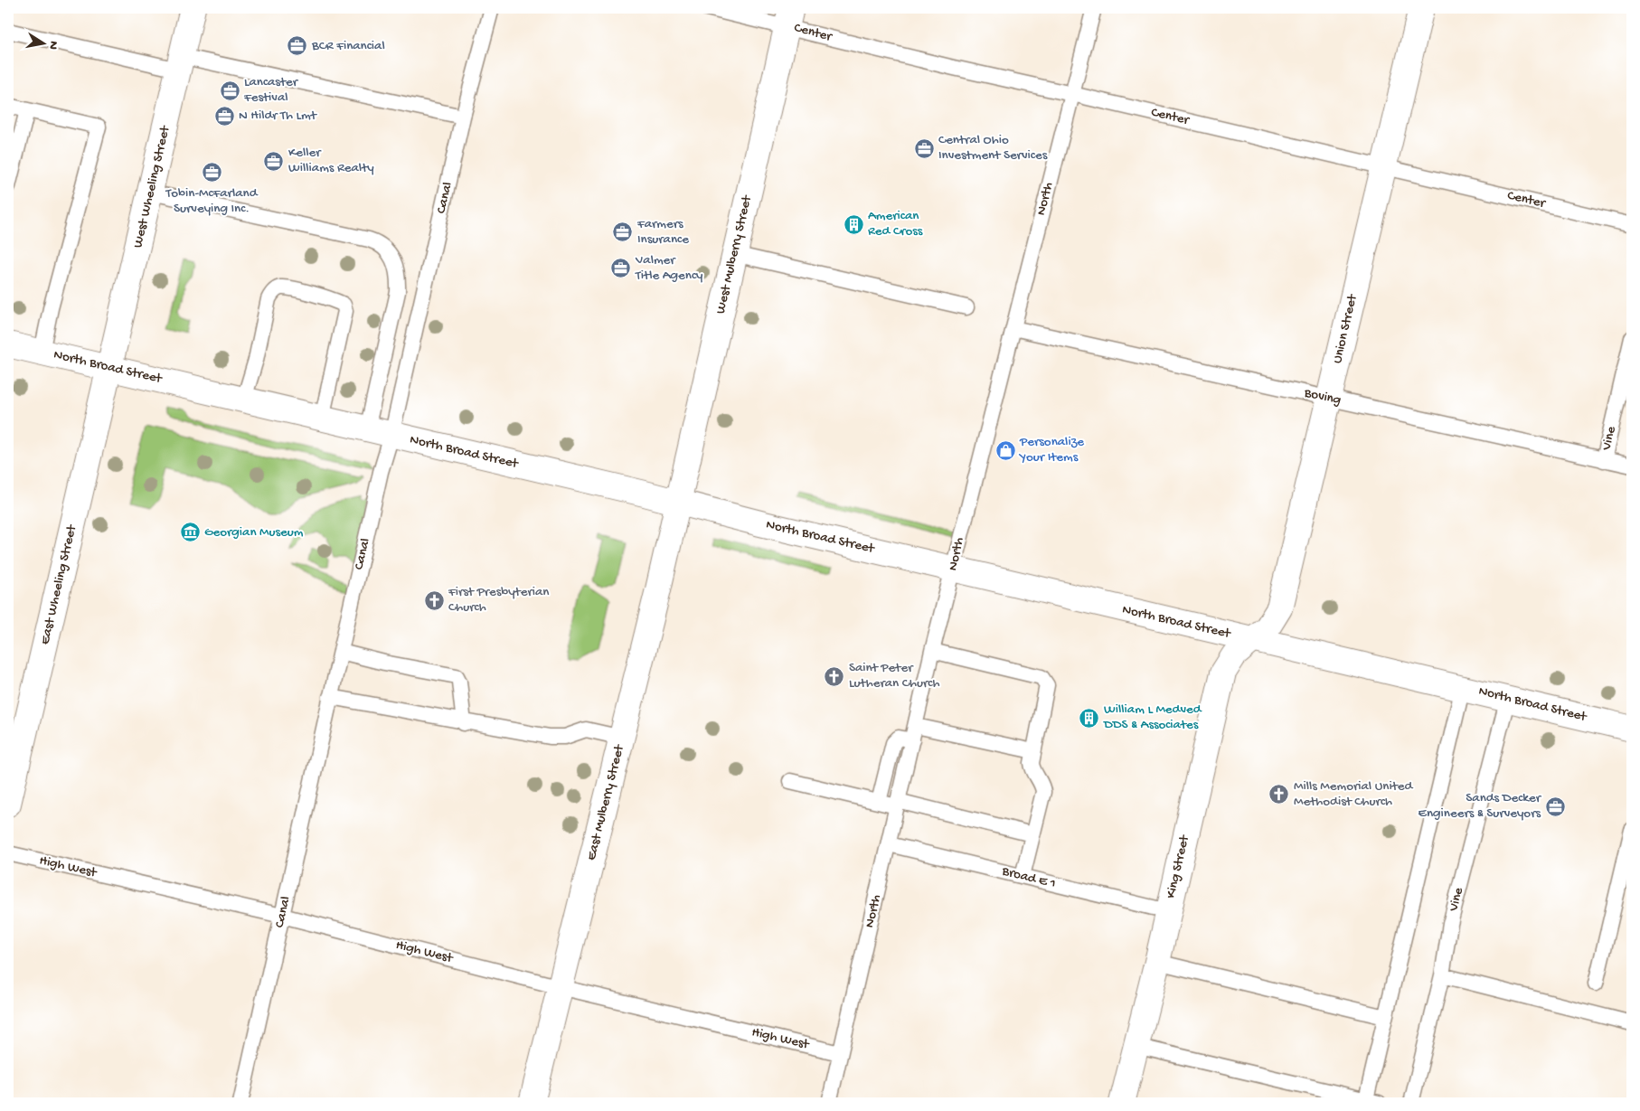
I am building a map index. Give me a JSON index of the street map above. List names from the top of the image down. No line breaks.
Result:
{"streets":{"street":["West Wheeling Street","West Mulberry Street","Union Street","North Broad Street","East Wheeling Street","East Mulberry Street","King Street"],"lane":["Center","Canal","North","Boving","Vine","High West","Broad E 1"]},"crossings":[["Center","North"],["Center","West Mulberry Street"],["Center","Union Street"],["West Wheeling Street","North Broad Street"],["West Wheeling Street","East Wheeling Street"],["Canal","North Broad Street"],["Canal","High West"],["North","North Broad Street"],["North","Boving"],["North","High West"],["North","Broad E 1"],["West Mulberry Street","North Broad Street"],["West Mulberry Street","East Mulberry Street"],["Union Street","North Broad Street"],["Union Street","Boving"],["Union Street","King Street"],["North Broad Street","Vine"],["North Broad Street","East Wheeling Street"],["North Broad Street","East Mulberry Street"],["North Broad Street","King Street"],["Boving","Vine"],["East Mulberry Street","High West"],["King Street","Broad E 1"]],"places":{"office":["BCR Financial","Lancaster Festival","N Hildr Th Lmt","Central Ohio Investment Services","Keller Williams Realty","Tobin-McFarland Surveying Inc.","Farmers Insurance","Valmer Title Agency","Sands Decker Engineers & Surveyors"],"building":["American Red Cross","William L Medved DDS & Associates"],"shop":["Personalize Your Items"],"museum":["Georgian Museum"],"church":["First Presbyterian Church","Saint Peter Lutheran Church","Mills Memorial United Methodist Church"]},"north":"right"}
